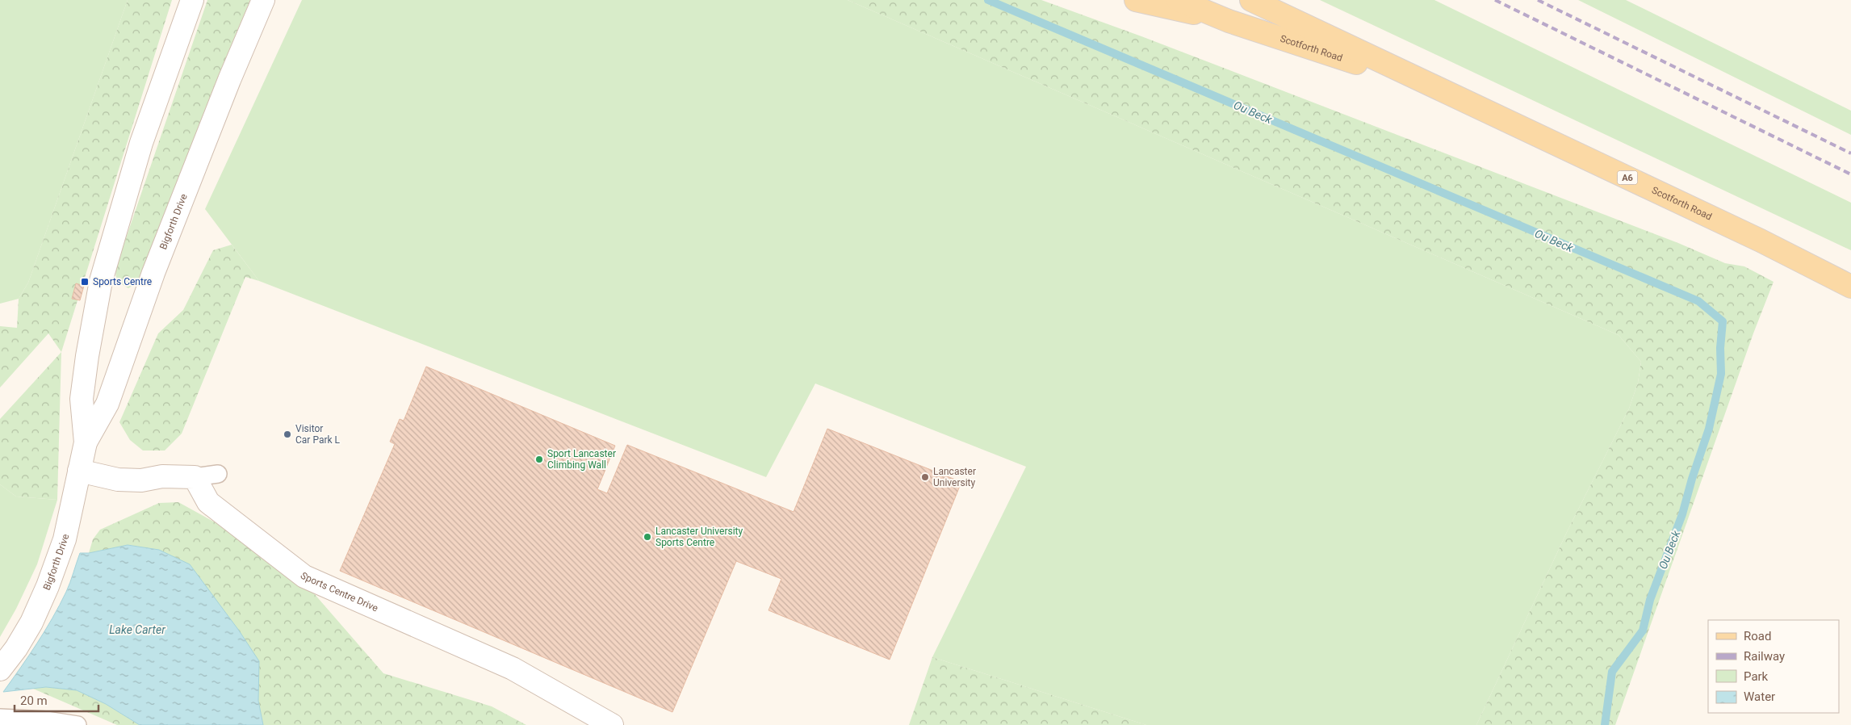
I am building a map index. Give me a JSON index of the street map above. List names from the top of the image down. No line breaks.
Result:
{"streets":{"main road":["Scotforth Road","A6"],"street":["Bigforth Drive","Sports Centre Drive"]},"water":["Ou Beck","Lake Carter"],"places":{"transit":["Sports Centre"],"other":["Visitor Car Park L","Sport Lancaster Climbing Wall","Lancaster University","Lancaster University Sports Centre"]},"legend":["Road","Railway","Park","Water"],"scale_bar":"20 m"}
